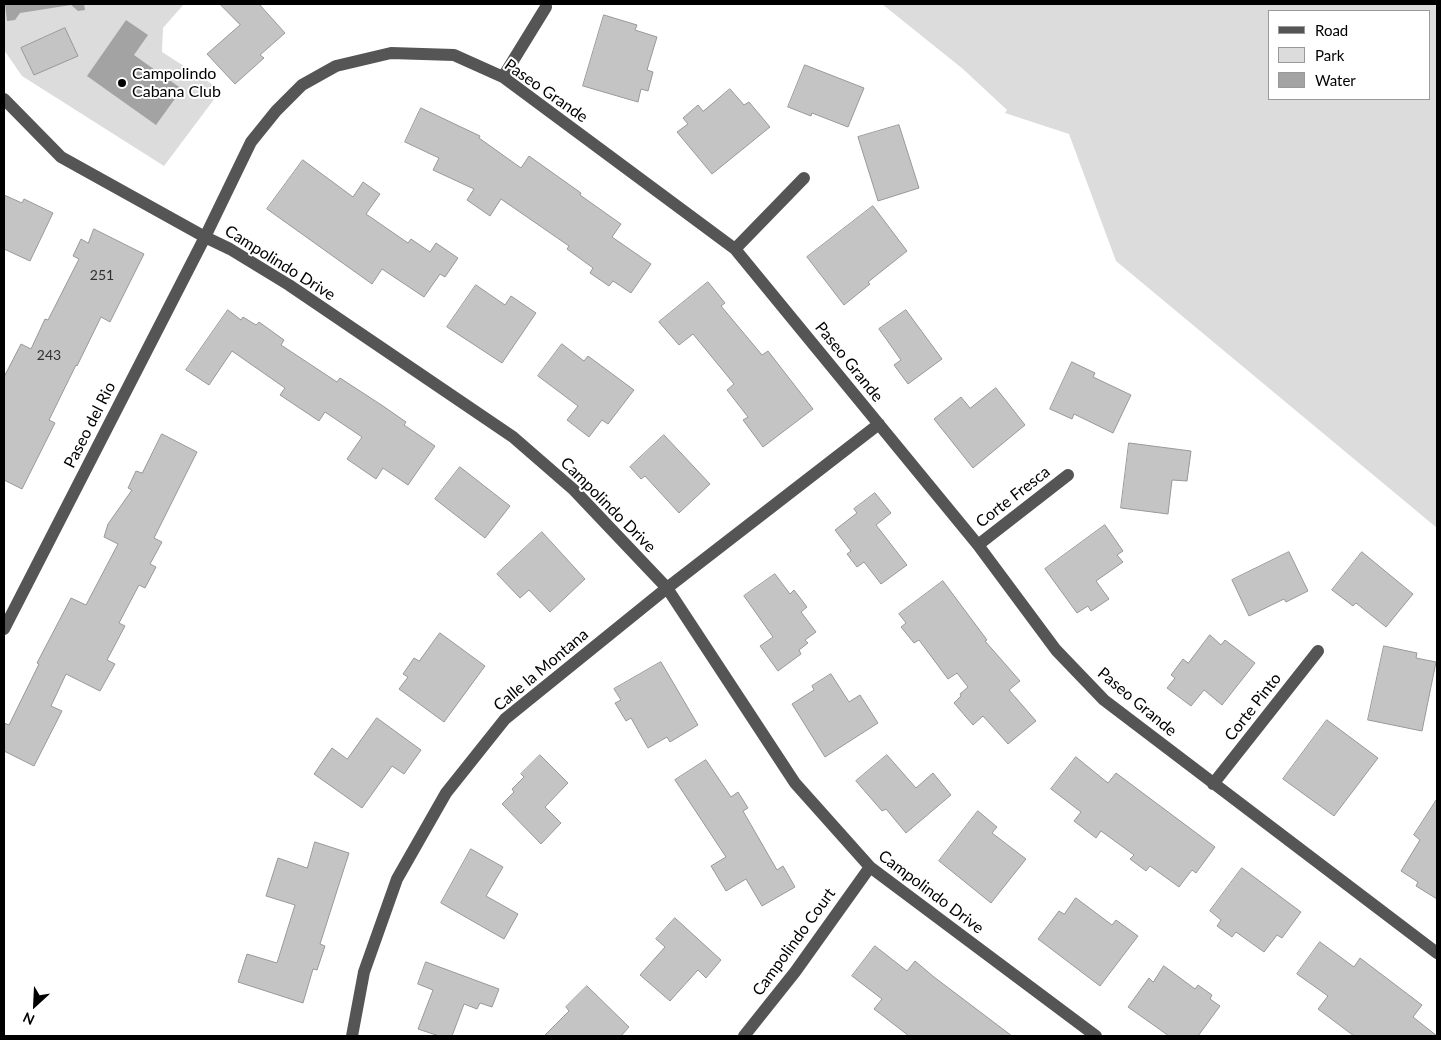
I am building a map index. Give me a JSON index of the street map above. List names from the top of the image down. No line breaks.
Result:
{"streets":{"street":["Paseo Grande","Campolindo Drive","Paseo del Rio","Corte Fresca","Calle la Montana","Corte Pinto","Campolindo Court"]},"crossings":[["Paseo Grande","Campolindo Drive"],["Paseo Grande","Paseo del Rio"],["Paseo Grande","Corte Fresca"],["Paseo Grande","Calle la Montana"],["Paseo Grande","Corte Pinto"],["Campolindo Drive","Paseo del Rio"],["Campolindo Drive","Calle la Montana"],["Campolindo Drive","Campolindo Court"]],"places":["Campolindo Cabana Club"],"house_numbers":["251","243"],"legend":["Road","Park","Water"],"north":"bottom left"}
